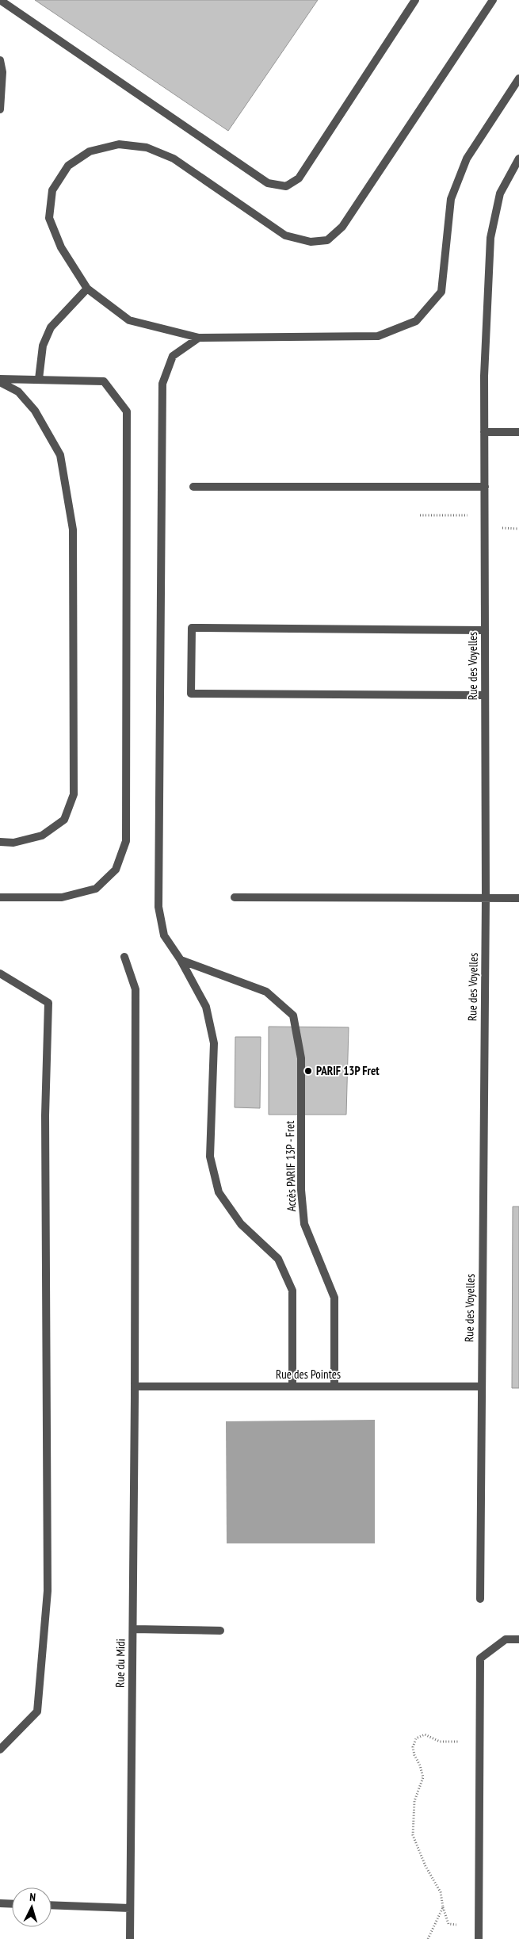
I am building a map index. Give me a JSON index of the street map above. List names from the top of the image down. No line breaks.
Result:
{"streets":{"lane":["Rue des Voyelles","Accès PARIF 13P - Fret","Rue des Pointes","Rue du Midi"]},"crossings":[["Rue des Voyelles","Rue des Pointes"],["Accès PARIF 13P - Fret","Rue des Pointes"],["Rue des Pointes","Rue du Midi"]],"places":["PARIF 13P Fret"],"north":"top"}
